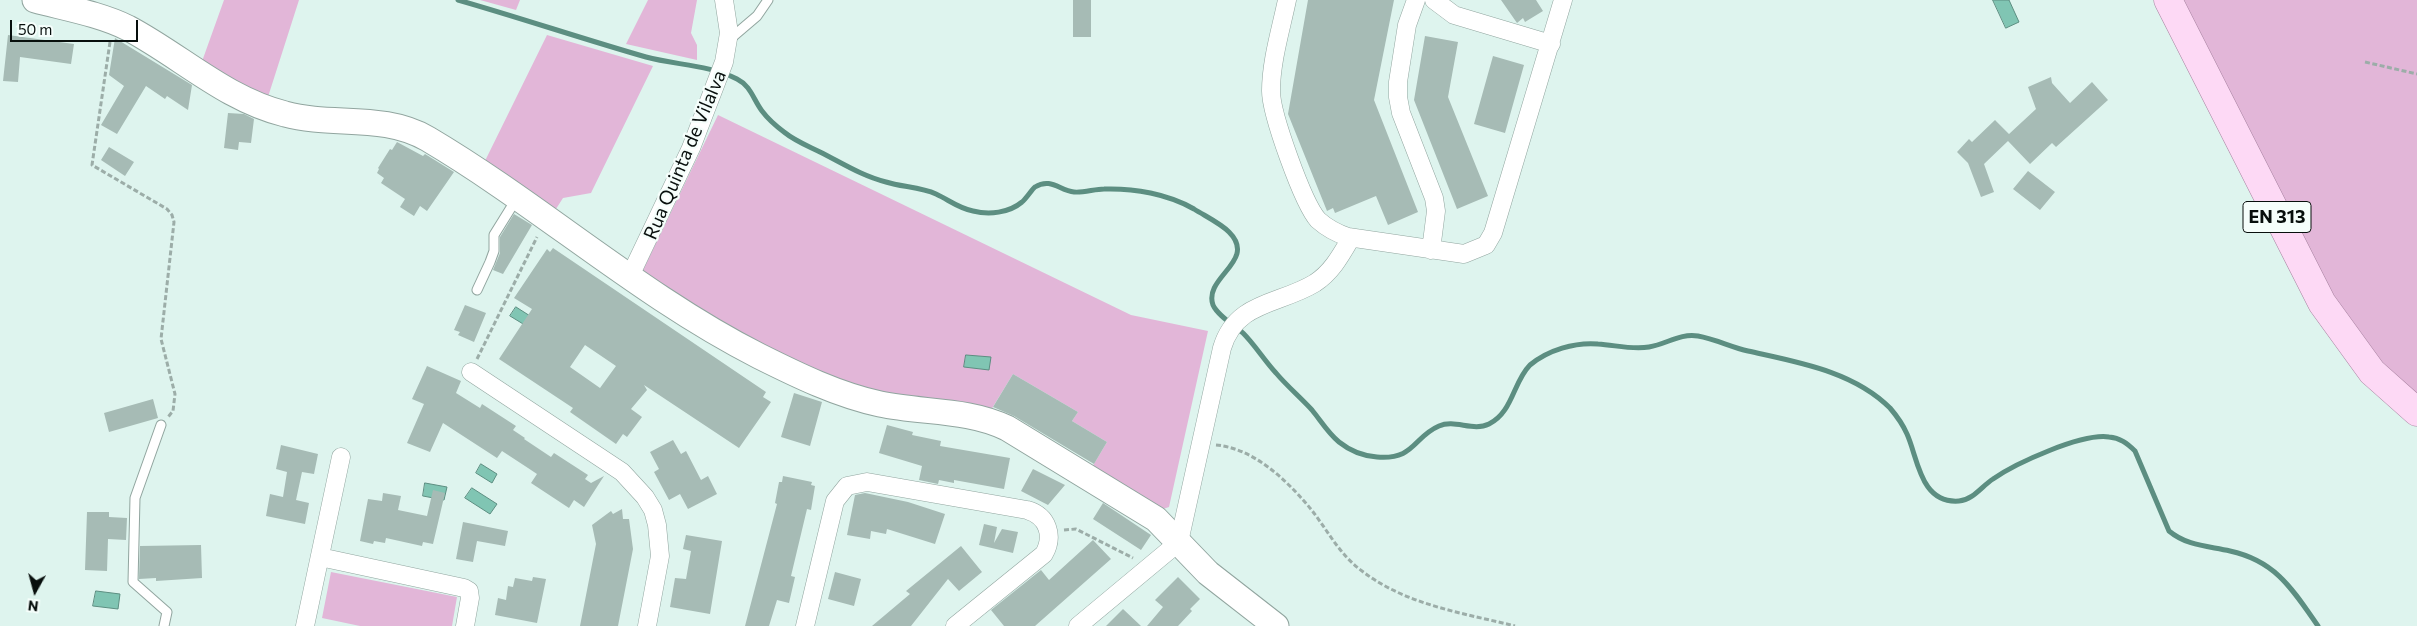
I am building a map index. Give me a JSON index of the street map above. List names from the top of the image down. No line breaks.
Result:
{"streets":{"main road":["EN 313"],"street":["Rua Quinta de Vilalva"]},"scale_bar":"50 m","north":"bottom"}
